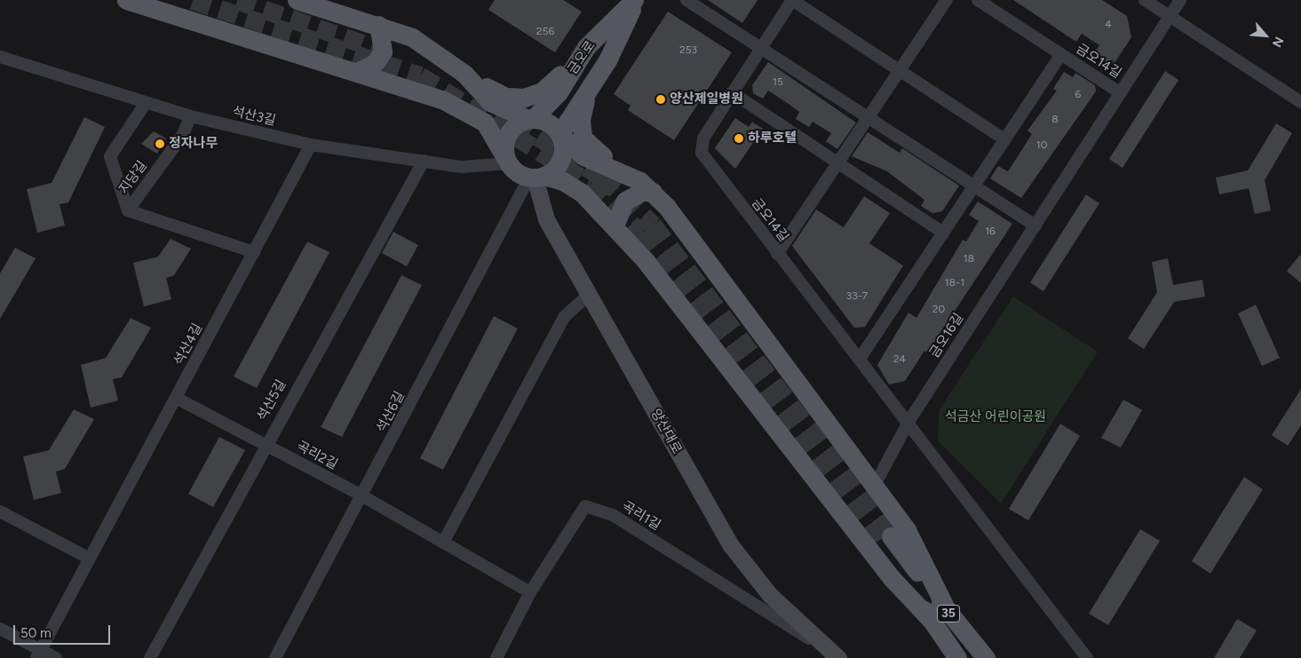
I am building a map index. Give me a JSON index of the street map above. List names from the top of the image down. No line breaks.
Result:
{"streets":{"main road":["금오로","양산대로","35"],"street":["금오14길","석산3길","지당길","금오16길","석산4길","석산5길","석산6길","곡리2길","곡리1길"]},"crossings":[["금오로","석산3길"],["금오로","석산6길"],["금오로","양산대로"],["금오14길","금오16길"],["석산3길","지당길"],["석산3길","석산4길"],["석산3길","석산5길"],["석산3길","석산6길"],["석산3길","양산대로"],["석산4길","곡리2길"],["석산5길","곡리2길"],["석산6길","양산대로"],["석산6길","곡리2길"],["양산대로","곡리1길"],["곡리2길","곡리1길"]],"parks":["석금산 어린이공원"],"places":["양산제일병원","하루호텔","정자나무"],"house_numbers":["4","256","253","15","6","8","10","16","18","18-1","33-7","20","24"],"scale_bar":"50 m","north":"bottom right"}
